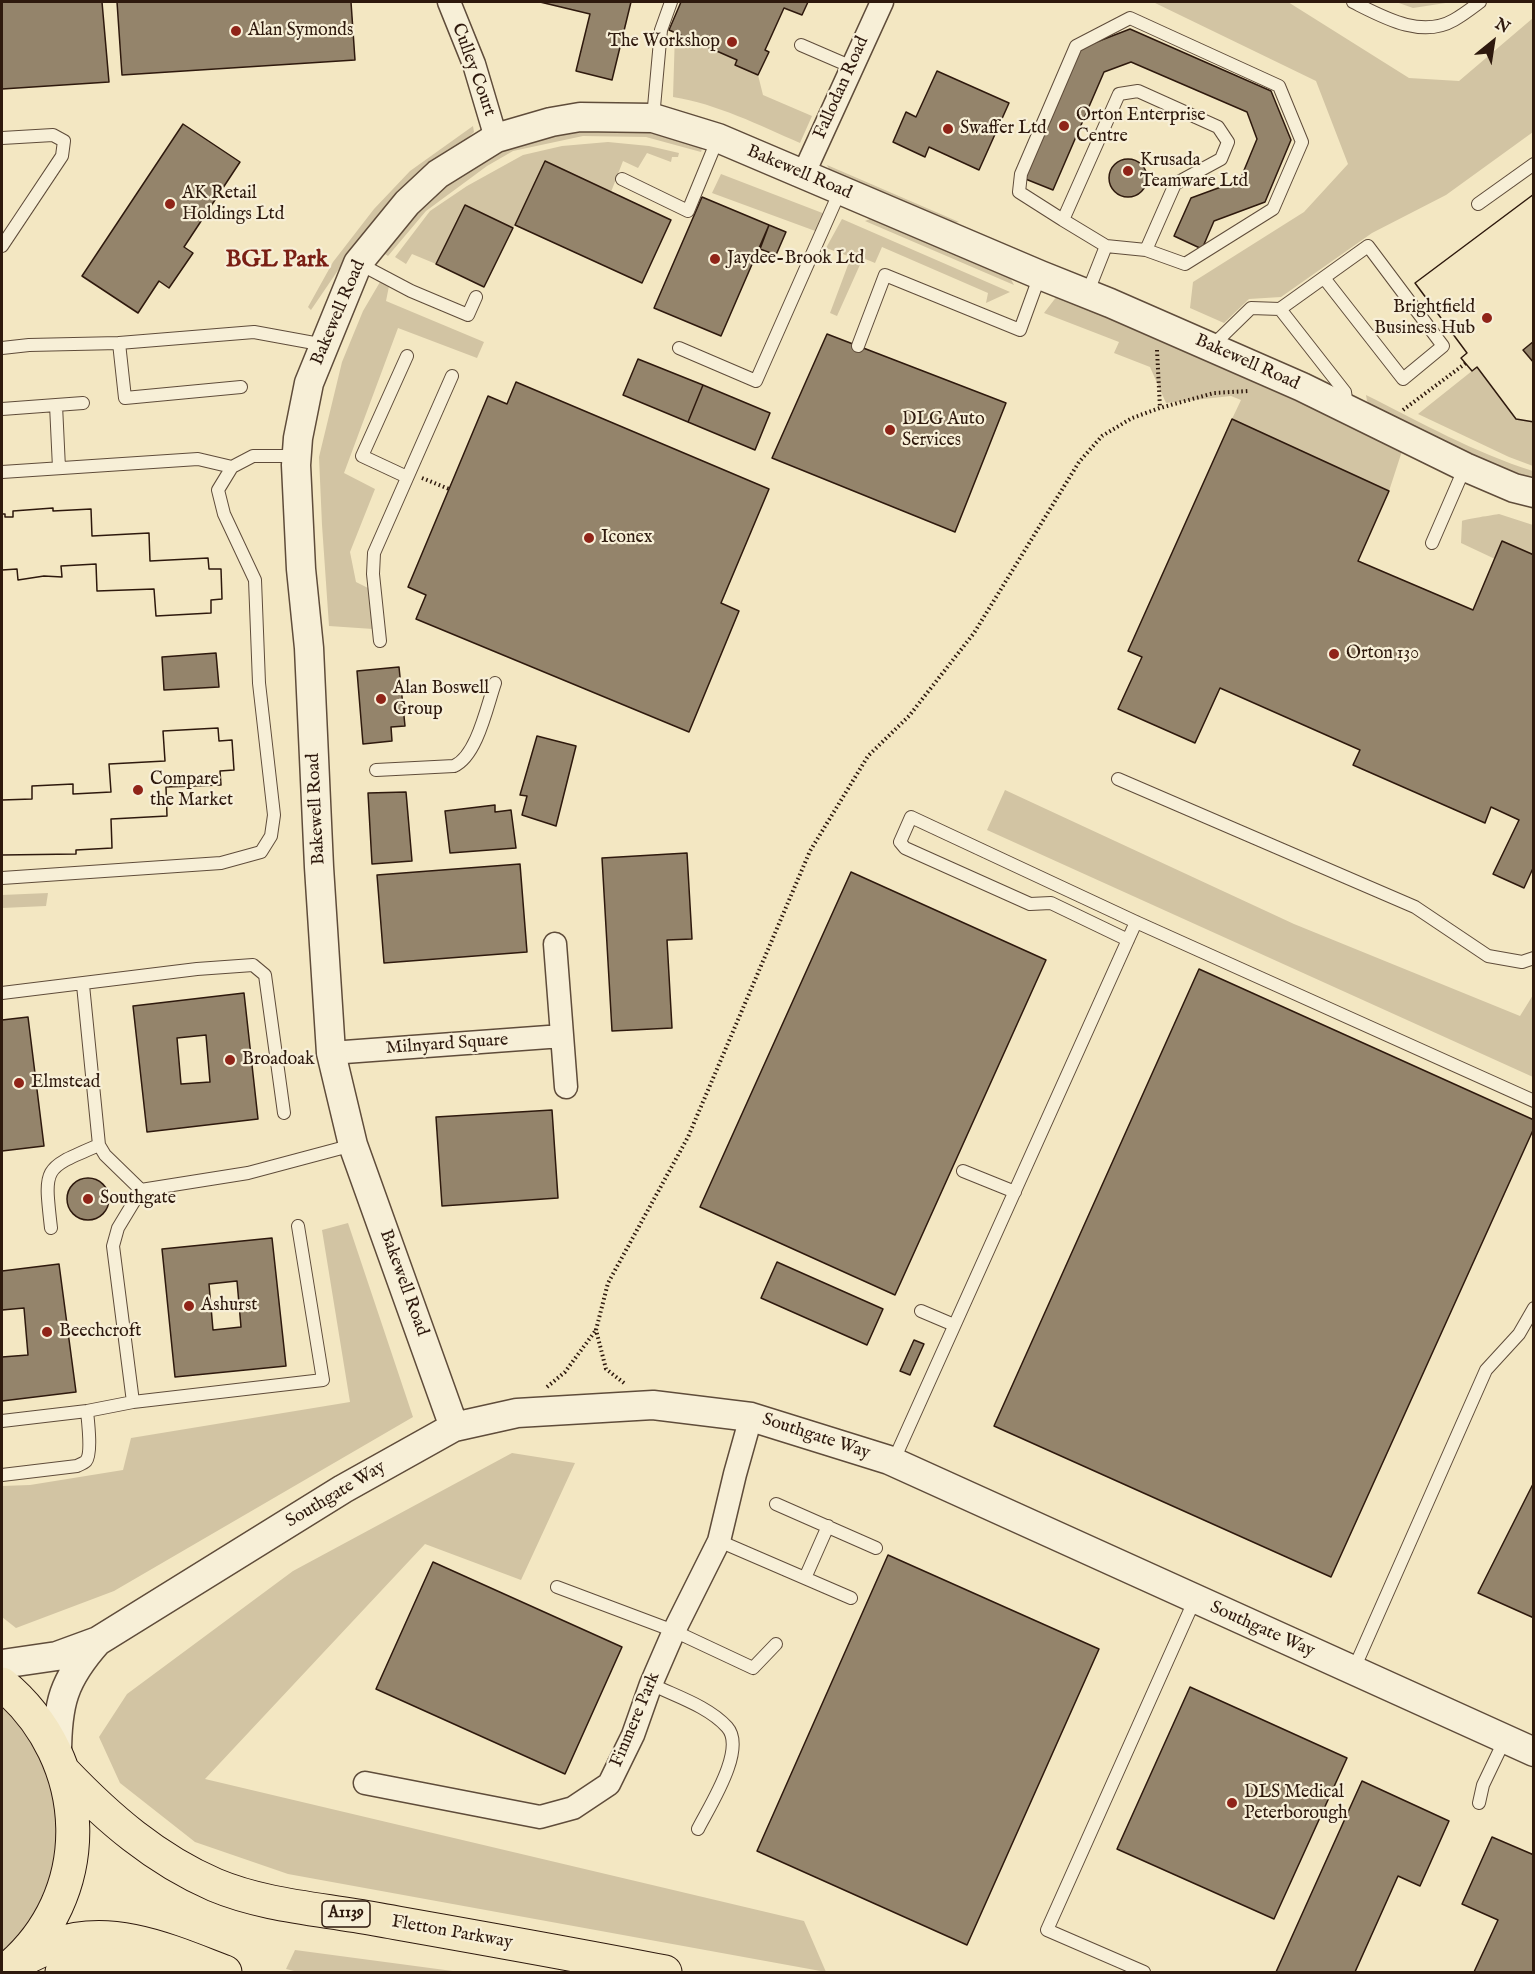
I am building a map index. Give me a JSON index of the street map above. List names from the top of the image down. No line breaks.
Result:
{"streets":{"highway":["A1139","Fletton Parkway"],"street":["Culley Court","Fallodan Road","Bakewell Road","Milnyard Square","Southgate Way","Finmere Park"]},"crossings":[["Culley Court","Bakewell Road"],["Fallodan Road","Bakewell Road"],["Bakewell Road","Milnyard Square"],["Bakewell Road","Southgate Way"],["Southgate Way","Finmere Park"],["Southgate Way","Fletton Parkway"]],"districts":["BGL Park"],"places":["Alan Symonds","The Workshop","Orton Enterprise Centre","Swaffer Ltd","Krusada Teamware Ltd","AK Retail Holdings Ltd","Jaydee-Brook Ltd","Brightfield Business Hub","DLG Auto Services","Iconex","Orton 130","Alan Boswell Group","Compare the Market","Broadoak","Elmstead","Southgate","Ashurst","Beechcroft","DLS Medical Peterborough"],"north":"top right"}
